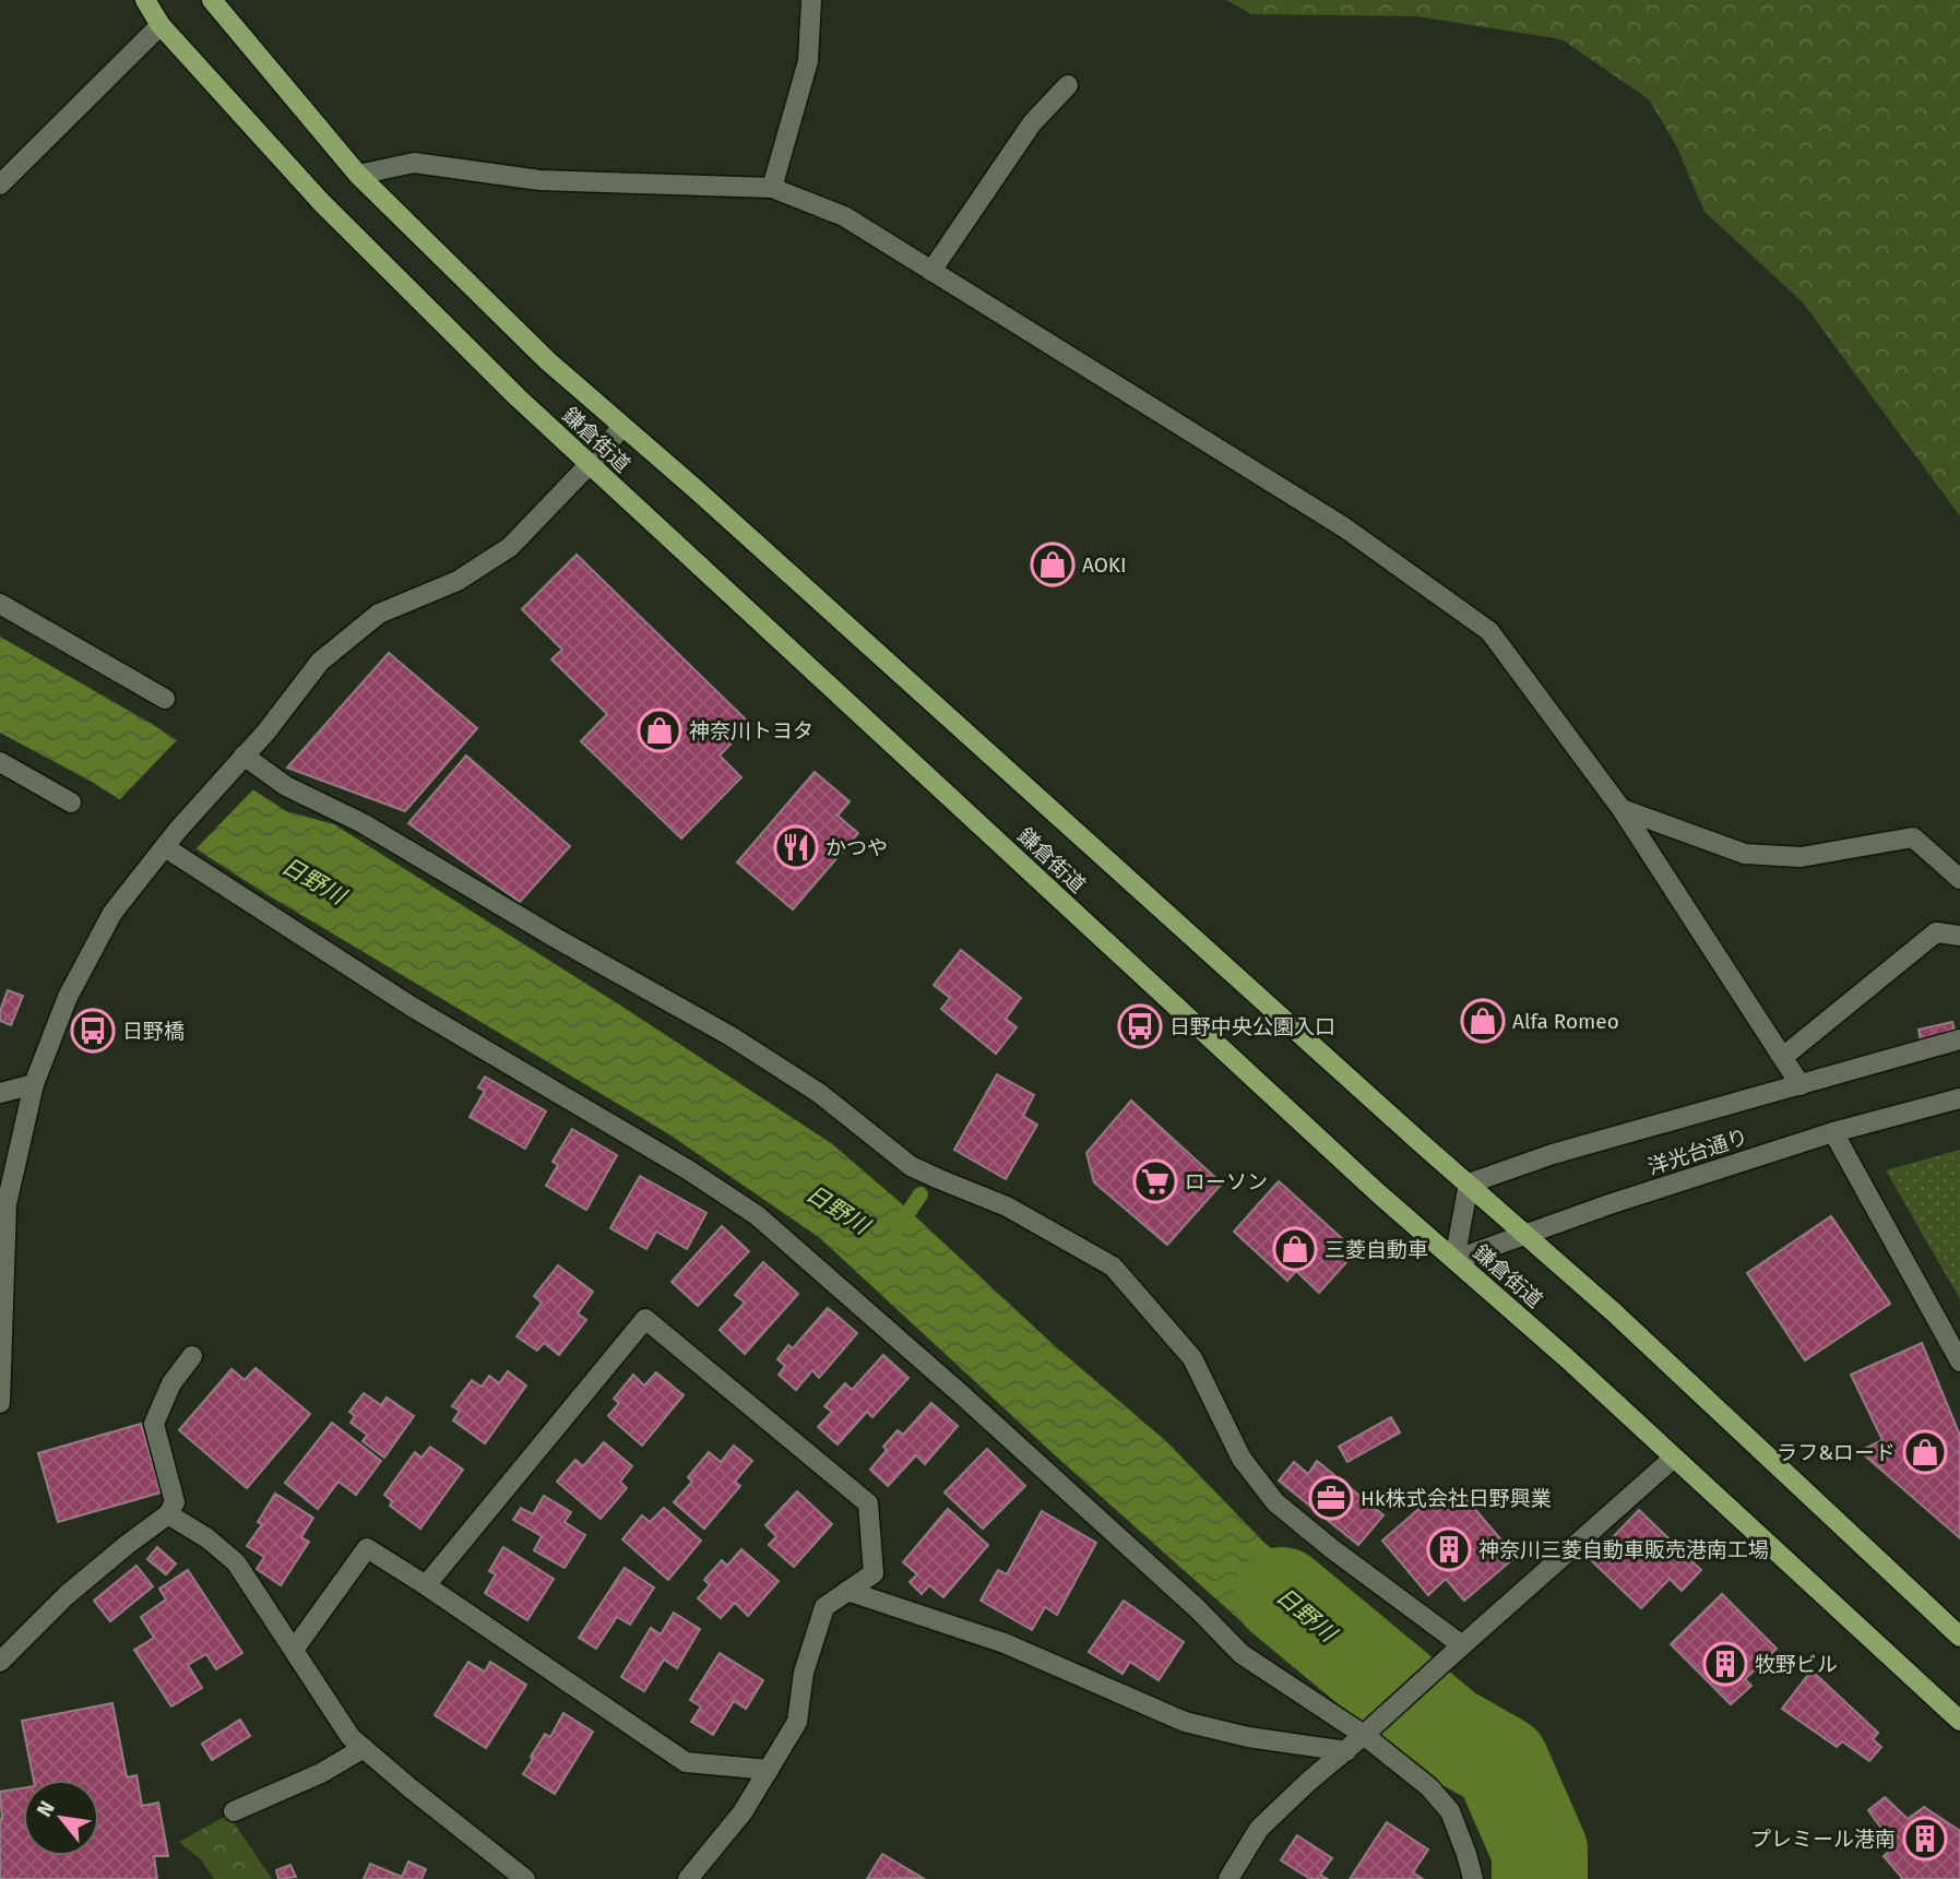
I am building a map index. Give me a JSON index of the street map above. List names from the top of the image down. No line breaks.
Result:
{"streets":{"main road":["鎌倉街道"],"street":["洋光台通り"]},"crossings":[["鎌倉街道","洋光台通り"]],"water":["日野川"],"places":{"shop":["AOKI","神奈川トヨタ","Alfa Romeo","三菱自動車","ラフ&ロード"],"restaurant":["かつや"],"bus stop":["日野中央公園入口","日野橋"],"supermarket":["ローソン"],"office":["Hk株式会社日野興業"],"building":["神奈川三菱自動車販売港南工場","牧野ビル","プレミール港南"]},"north":"top left"}
